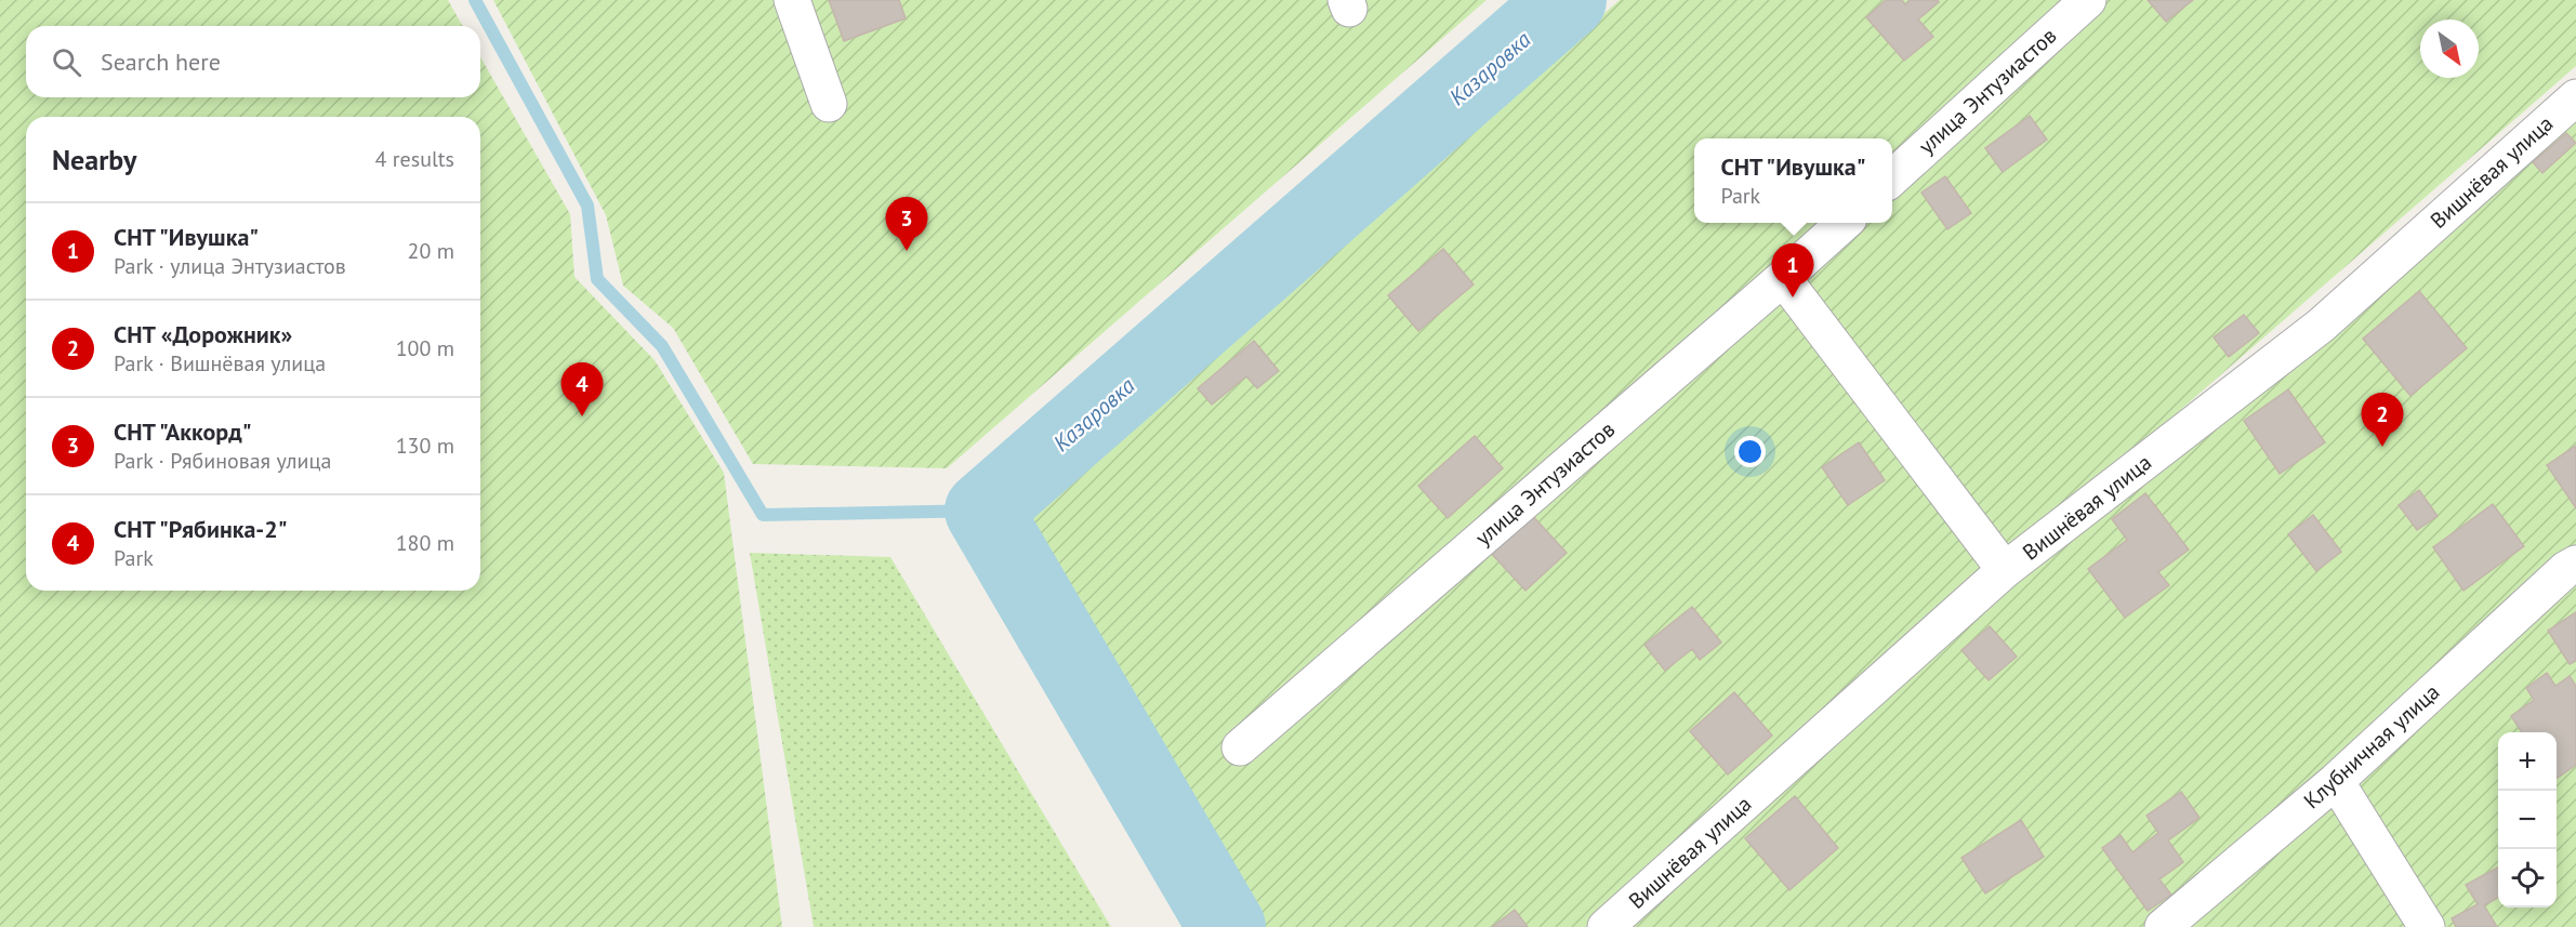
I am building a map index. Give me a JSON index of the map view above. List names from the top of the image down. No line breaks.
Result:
{"streets":{"street":["улица Энтузиастов","Вишнёвая улица","Клубничная улица"]},"water":["Казаровка"],"north":"bottom right","page":{"search":"Search here","heading":["Nearby","4 results"],"popup":["СНТ \"Ивушка\"","Park"],"pins":["3","1","4","2"],"list":[{"mark":"1","name":"СНТ \"Ивушка\"","note":"Park · улица Энтузиастов","value":"20 m"},{"mark":"2","name":"СНТ «Дорожник»","note":"Park · Вишнёвая улица","value":"100 m"},{"mark":"3","name":"СНТ \"Аккорд\"","note":"Park · Рябиновая улица","value":"130 m"},{"mark":"4","name":"СНТ \"Рябинка-2\"","note":"Park","value":"180 m"}],"map_buttons":["+","−"]}}
